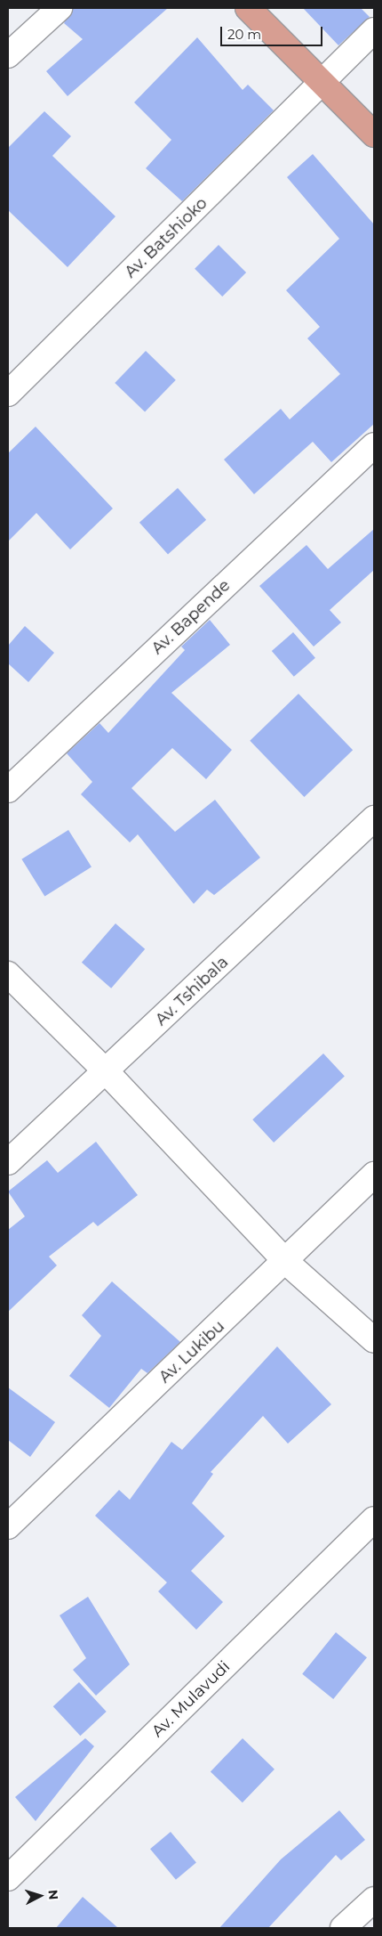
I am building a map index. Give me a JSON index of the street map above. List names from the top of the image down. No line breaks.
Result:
{"streets":{"street":["Av. Batshioko","Av. Bapende","Av. Tshibala","Av. Lukibu","Av. Mulavudi"]},"scale_bar":"20 m","north":"right"}
